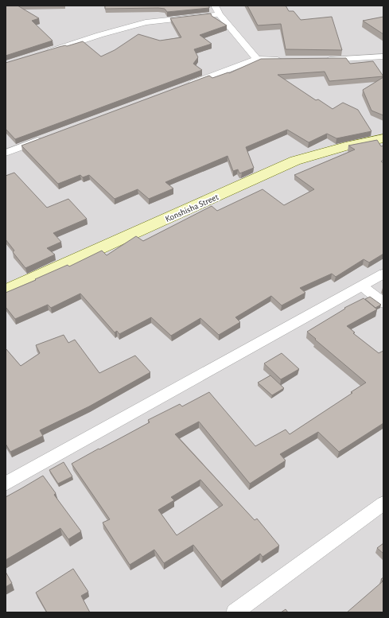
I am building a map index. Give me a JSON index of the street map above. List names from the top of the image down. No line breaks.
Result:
{"streets":{"street":["Konshisha Street"]}}
